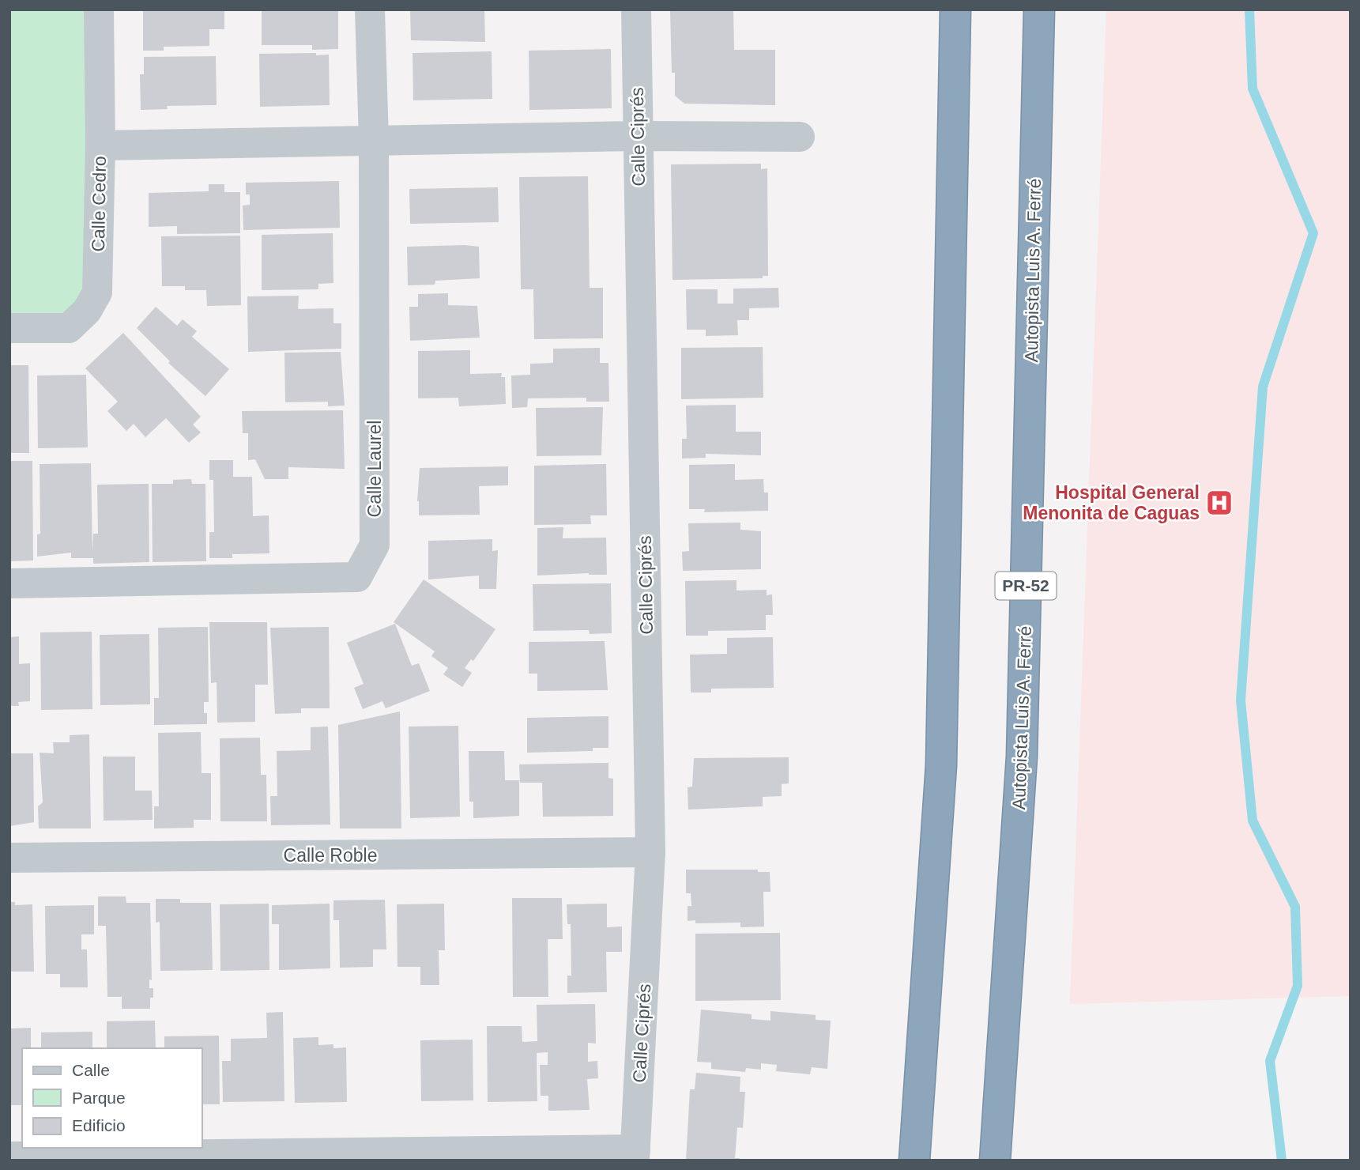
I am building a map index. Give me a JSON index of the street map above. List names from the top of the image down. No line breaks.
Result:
{"streets":{"highway":["Autopista Luis A. Ferré","PR-52"],"street":["Calle Ciprés","Calle Cedro","Calle Laurel","Calle Roble"]},"crossings":[["Calle Ciprés","Calle Roble"]],"places":{"hospital":["Hospital General Menonita de Caguas"]},"legend":["Calle","Parque","Edificio"]}
